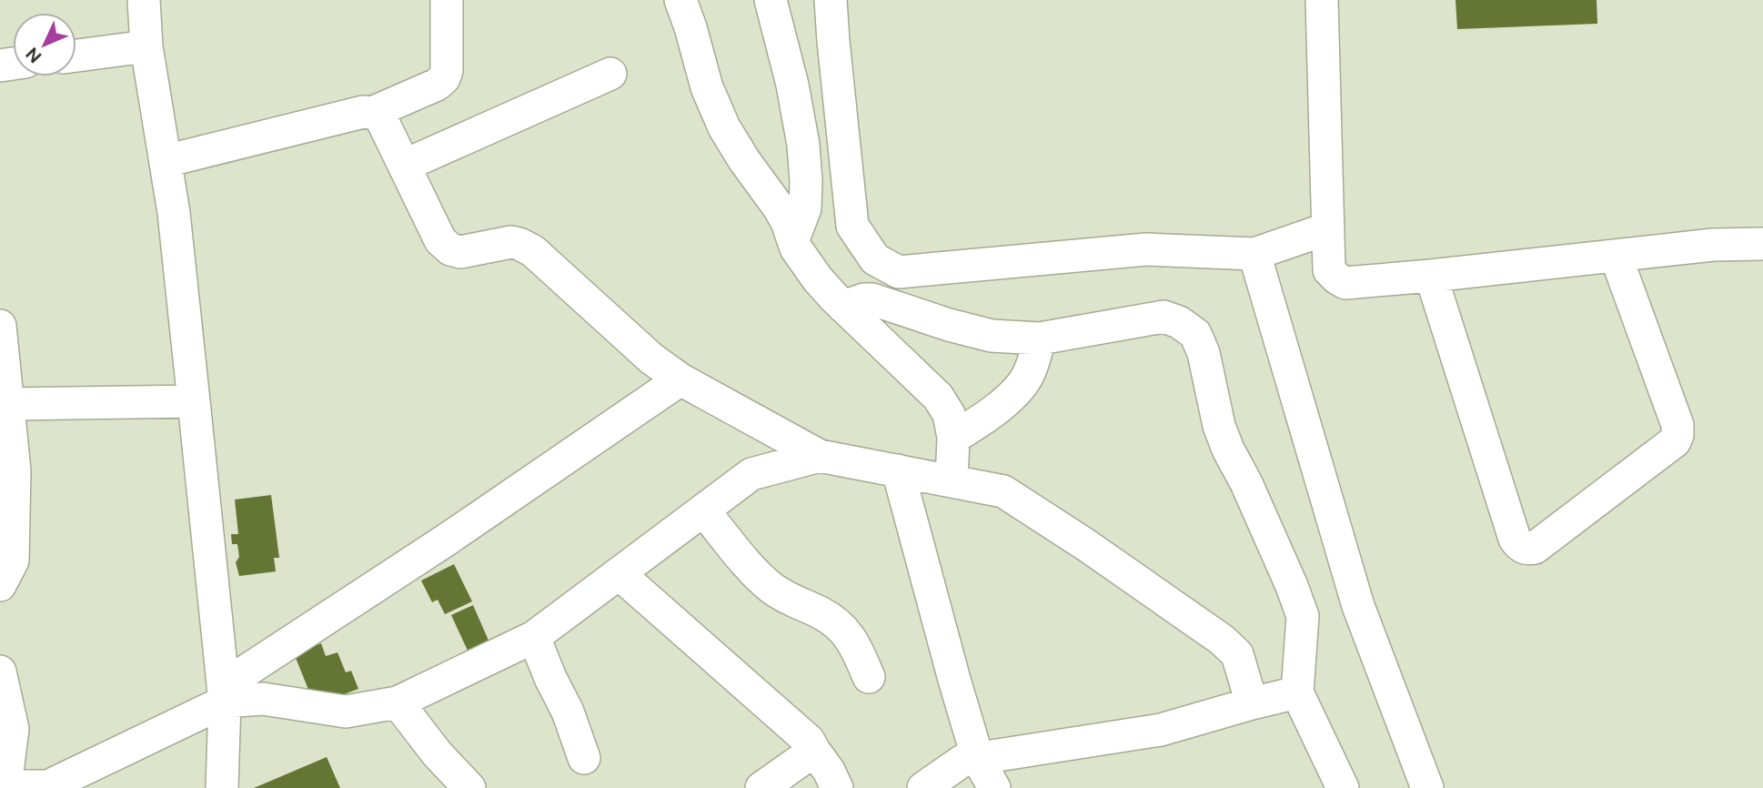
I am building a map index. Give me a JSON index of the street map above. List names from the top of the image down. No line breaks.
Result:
{"north":"bottom left"}
